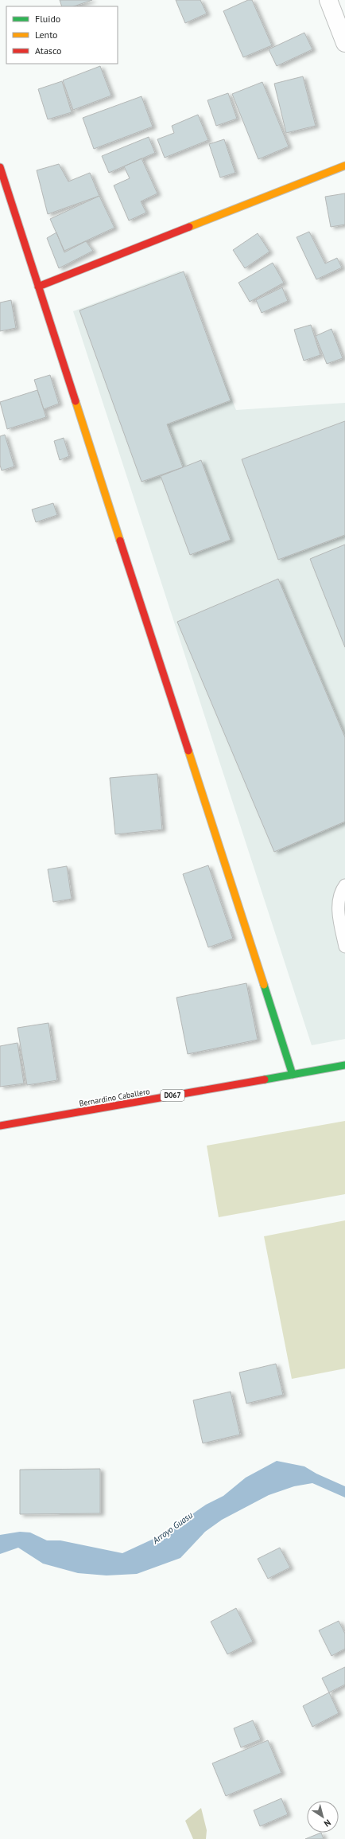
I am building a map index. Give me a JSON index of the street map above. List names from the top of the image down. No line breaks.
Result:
{"streets":{"street":["D067","Bernardino Caballero"]},"water":["Arroyo Guasu"],"legend":["Fluido","Lento","Atasco"],"north":"bottom right"}
